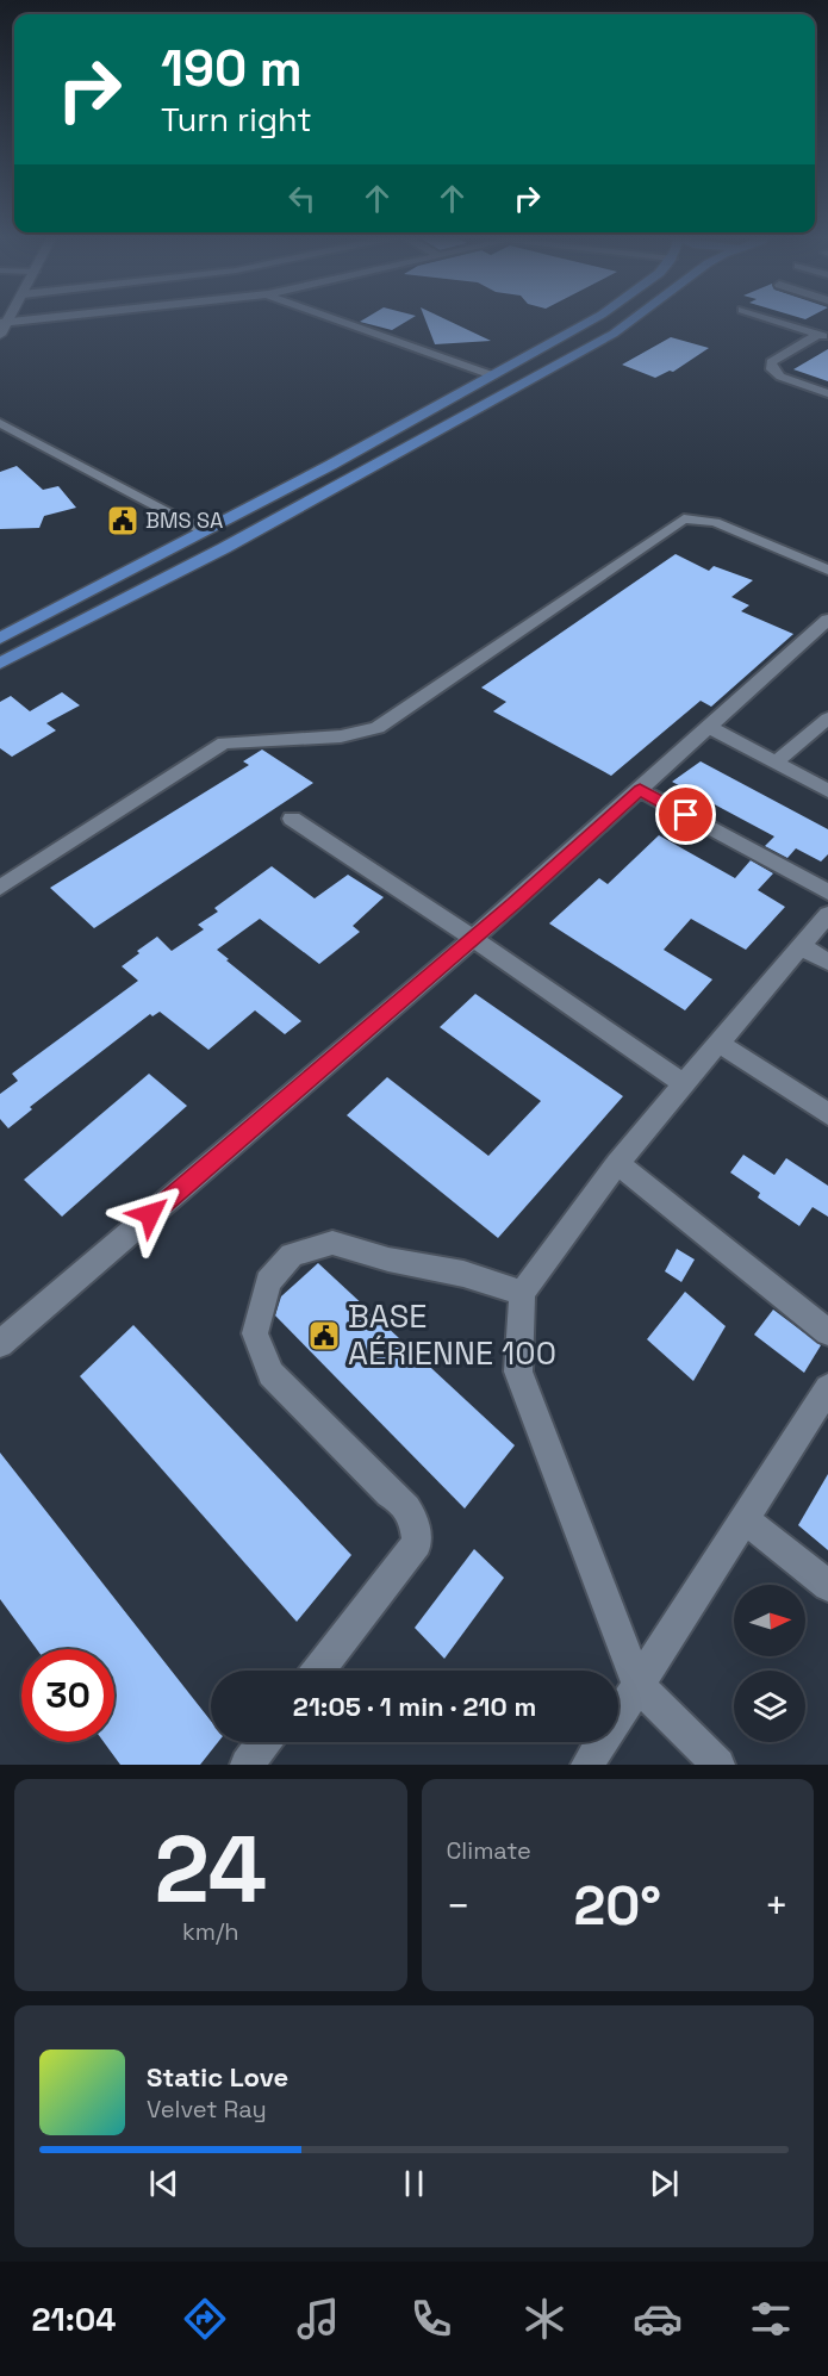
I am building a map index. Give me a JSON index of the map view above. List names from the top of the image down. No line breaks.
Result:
{"places":{"public building":["BMS SA","BASE AÉRIENNE 100"]},"north":"right","page":{"turn":["190 m","Turn right"],"limit":"30","trip":"21:05 · 1 min · 210 m","tile":[["24","km/h"],"Climate"],"heat":["−","20°","+"],"song":["Static Love","Velvet Ray"],"tabs":"21:04"}}
